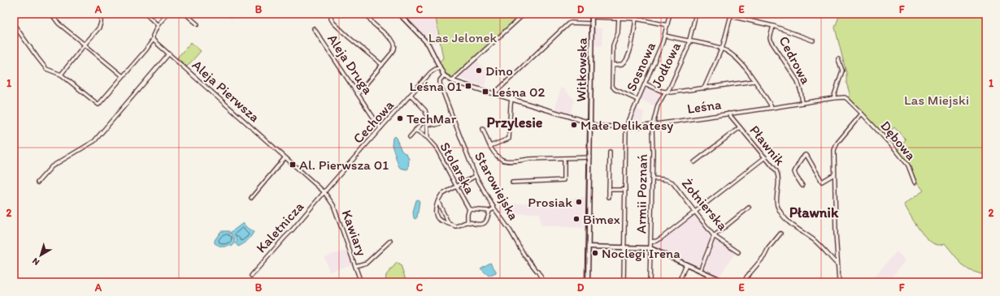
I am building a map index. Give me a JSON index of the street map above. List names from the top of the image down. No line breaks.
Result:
{"streets":{"street":["Cedrowa","Aleja Druga","Jodłowa","Sosnowa","Witkowska","Aleja Pierwsza","Leśna","Cechowa","Dębowa","Pławnik","Stolarska","Starowiejska","Armii Poznań","Żołnierska","Kaletnicza","Kawiary"]},"crossings":[["Cedrowa","Leśna"],["Aleja Druga","Cechowa"],["Jodłowa","Leśna"],["Jodłowa","Armii Poznań"],["Sosnowa","Leśna"],["Witkowska","Leśna"],["Aleja Pierwsza","Cechowa"],["Aleja Pierwsza","Kaletnicza"],["Aleja Pierwsza","Kawiary"],["Leśna","Cechowa"],["Leśna","Dębowa"],["Leśna","Pławnik"],["Leśna","Starowiejska"],["Leśna","Armii Poznań"],["Cechowa","Stolarska"],["Cechowa","Kaletnicza"],["Cechowa","Kawiary"],["Stolarska","Starowiejska"],["Armii Poznań","Żołnierska"],["Kaletnicza","Kawiary"]],"districts":["Przylesie","Pławnik"],"parks":["Las Jelonek","Las Miejski"],"places":{"other":["Dino","TechMar","Małe Delikatesy","Prosiak","Bimex","Noclegi Irena"],"transit":["Leśna 01","Leśna 02","Al. Pierwsza 01"]},"north":"bottom left","grid":{"columns":["A","B","C","D","E","F"],"rows":["1","2"]}}
